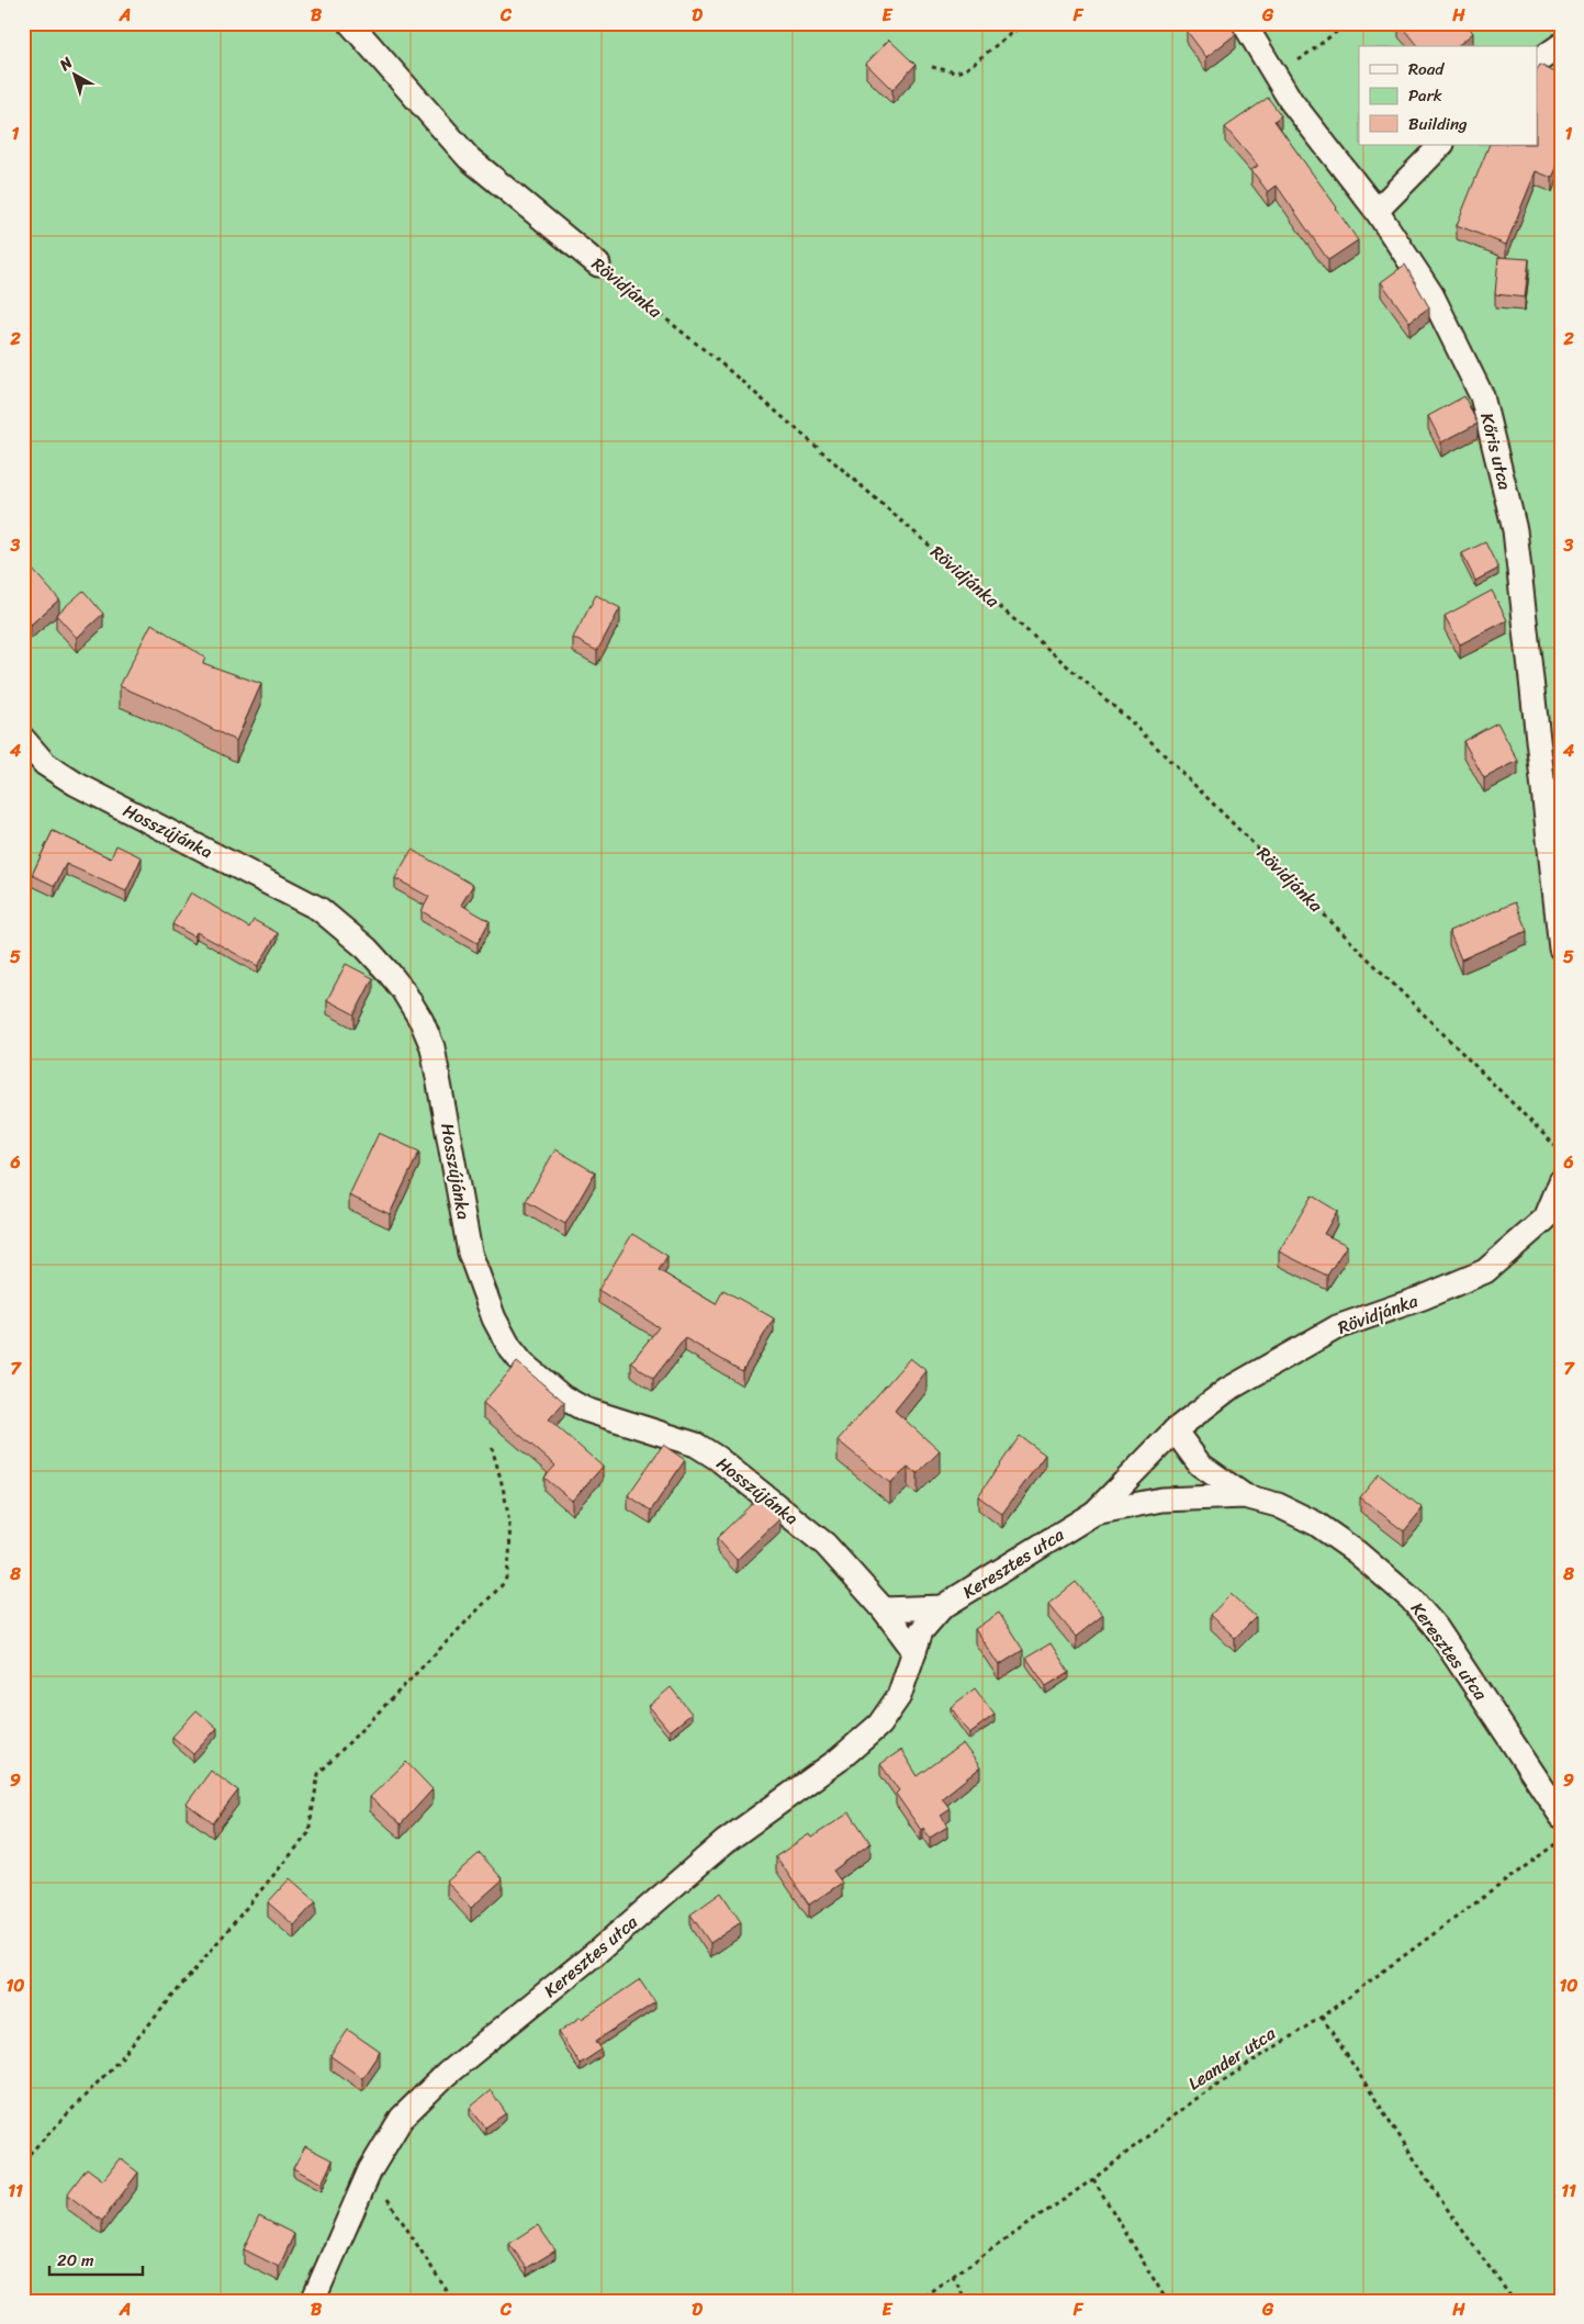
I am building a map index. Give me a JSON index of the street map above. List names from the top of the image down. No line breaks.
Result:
{"streets":{"street":["Rövidjánka","Kőris utca","Hosszújánka","Keresztes utca"],"path":["Leander utca"]},"crossings":[["Rövidjánka","Keresztes utca"],["Hosszújánka","Keresztes utca"]],"legend":["Road","Park","Building"],"scale_bar":"20 m","north":"top left","grid":{"columns":["A","B","C","D","E","F","G","H"],"rows":["1","2","3","4","5","6","7","8","9","10","11"]}}
